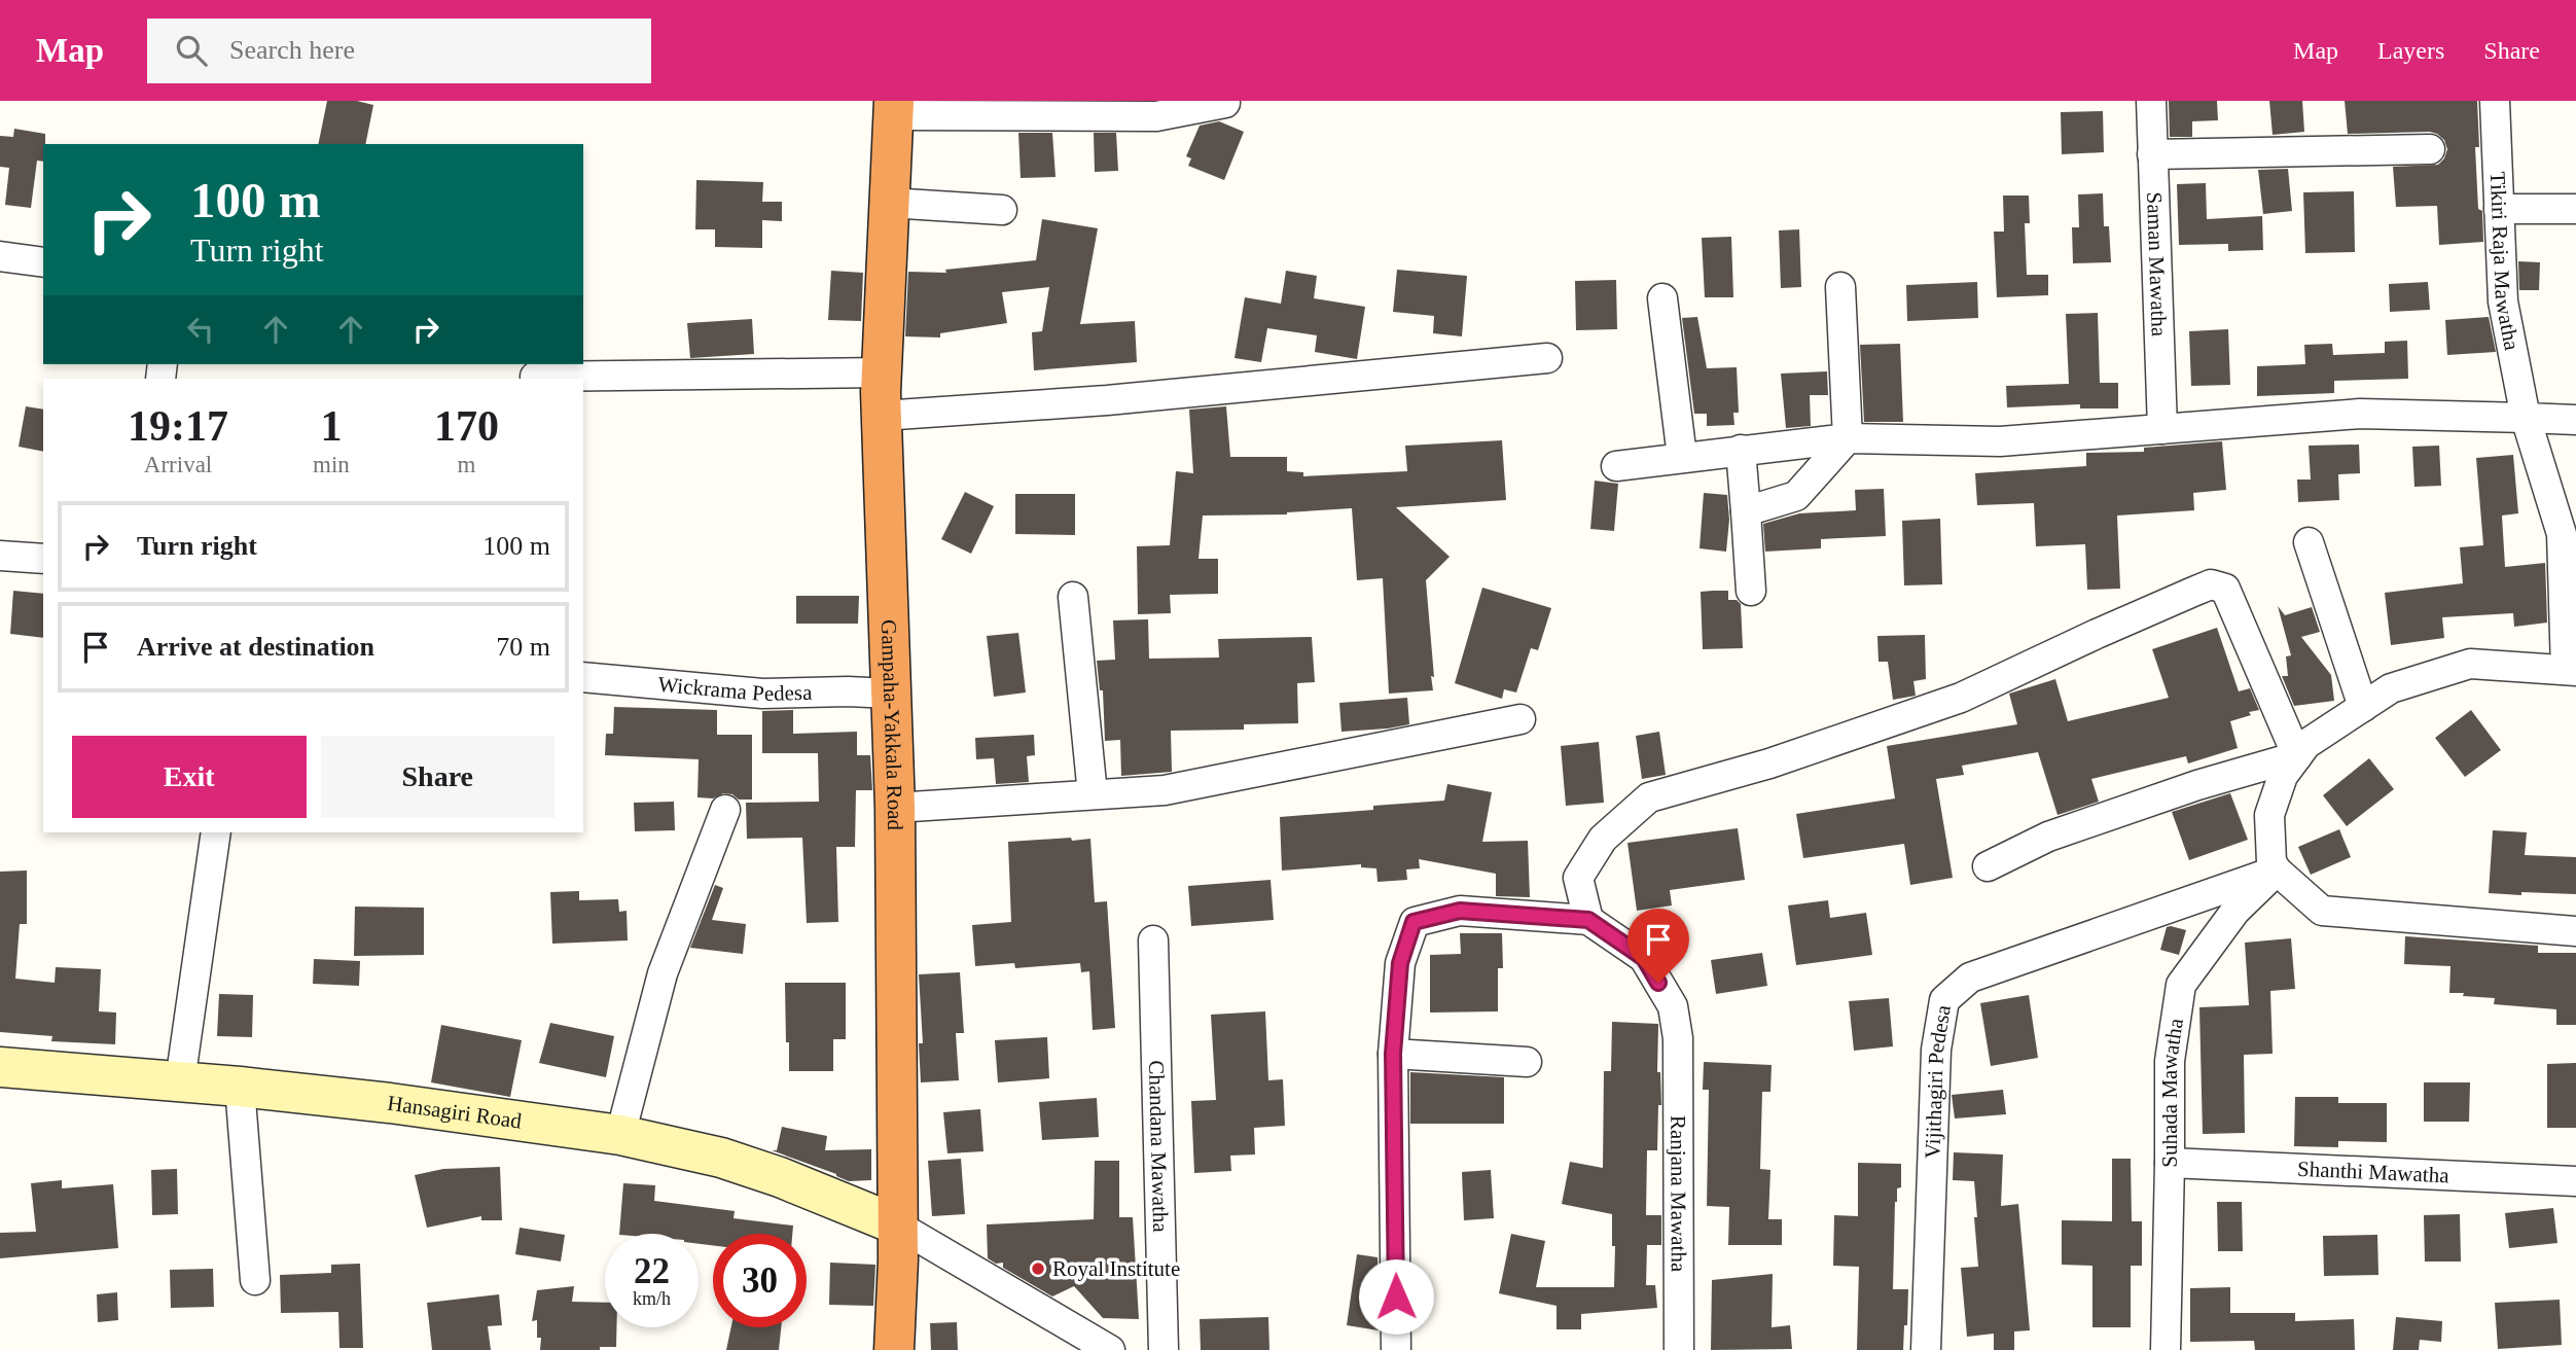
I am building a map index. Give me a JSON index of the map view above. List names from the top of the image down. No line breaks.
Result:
{"streets":{"highway":["Gampaha-Yakkala Road"],"street":["Tikiri Raja Mawatha","Saman Mawatha","Wickrama Pedesa","Vijithagiri Pedesa","Suhada Mawatha","Hansagiri Road","Chandana Mawatha","Shanthi Mawatha","Ranjana Mawatha"]},"crossings":[["Wickrama Pedesa","Gampaha-Yakkala Road"],["Gampaha-Yakkala Road","Hansagiri Road"],["Vijithagiri Pedesa","Suhada Mawatha"],["Suhada Mawatha","Shanthi Mawatha"]],"places":["Royal Institute"],"page":{"header":"Map","search":"Search here","nav":["Map","Layers","Share"],"turn":["100 m","Turn right"],"eta":["19:17","Arrival","1","min","170","m"],"list":[{"name":"Turn right","value":"100 m"},{"name":"Arrive at destination","value":"70 m"}],"buttons":["Exit","Share"],"speed":"22 km/h","limit":"30"}}
